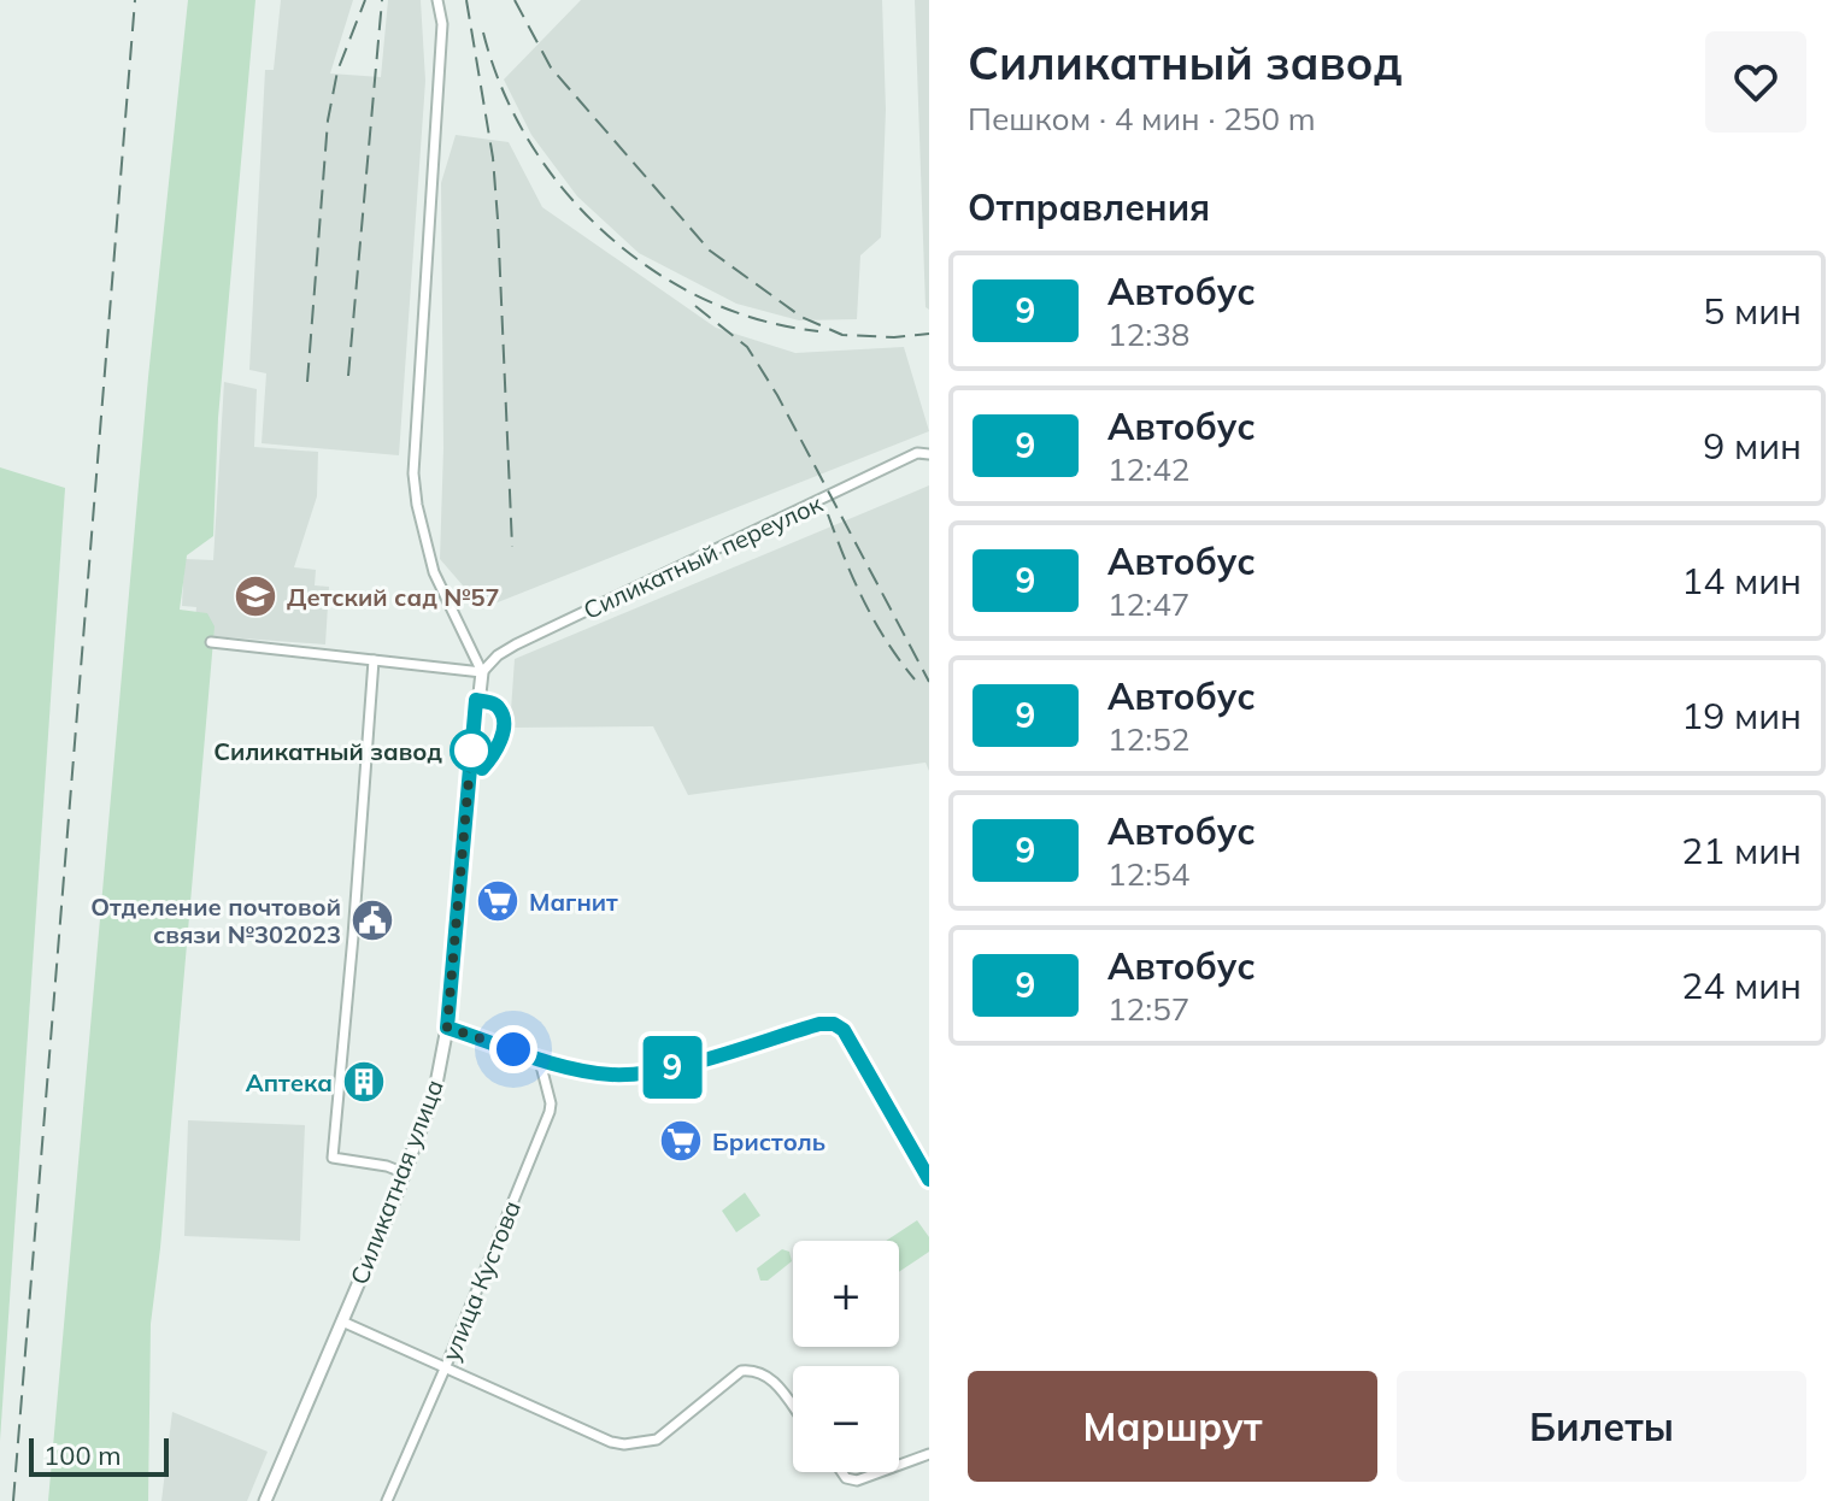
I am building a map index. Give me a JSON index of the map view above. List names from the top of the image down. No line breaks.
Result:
{"streets":{"street":["Силикатный переулок","Силикатная улица","улица Кустова"]},"crossings":[["Силикатный переулок","Силикатная улица"]],"places":{"school or university":["Детский сад №57"],"other":["Силикатный завод"],"supermarket":["Магнит","Бристоль"],"public building":["Отделение почтовой связи №302023"],"building":["Аптека"]},"lines":["bus line 9"],"scale_bar":"100 m","page":{"on_map":"9","heading":[["Силикатный завод","Пешком · 4 мин · 250 m"],"Отправления"],"list":[{"mark":"9","name":"Автобус","note":"12:38","value":"5 мин"},{"mark":"9","name":"Автобус","note":"12:42","value":"9 мин"},{"mark":"9","name":"Автобус","note":"12:47","value":"14 мин"},{"mark":"9","name":"Автобус","note":"12:52","value":"19 мин"},{"mark":"9","name":"Автобус","note":"12:54","value":"21 мин"},{"mark":"9","name":"Автобус","note":"12:57","value":"24 мин"}],"map_buttons":["+","−"],"buttons":["Маршрут","Билеты"],"scale":"100 m"}}
